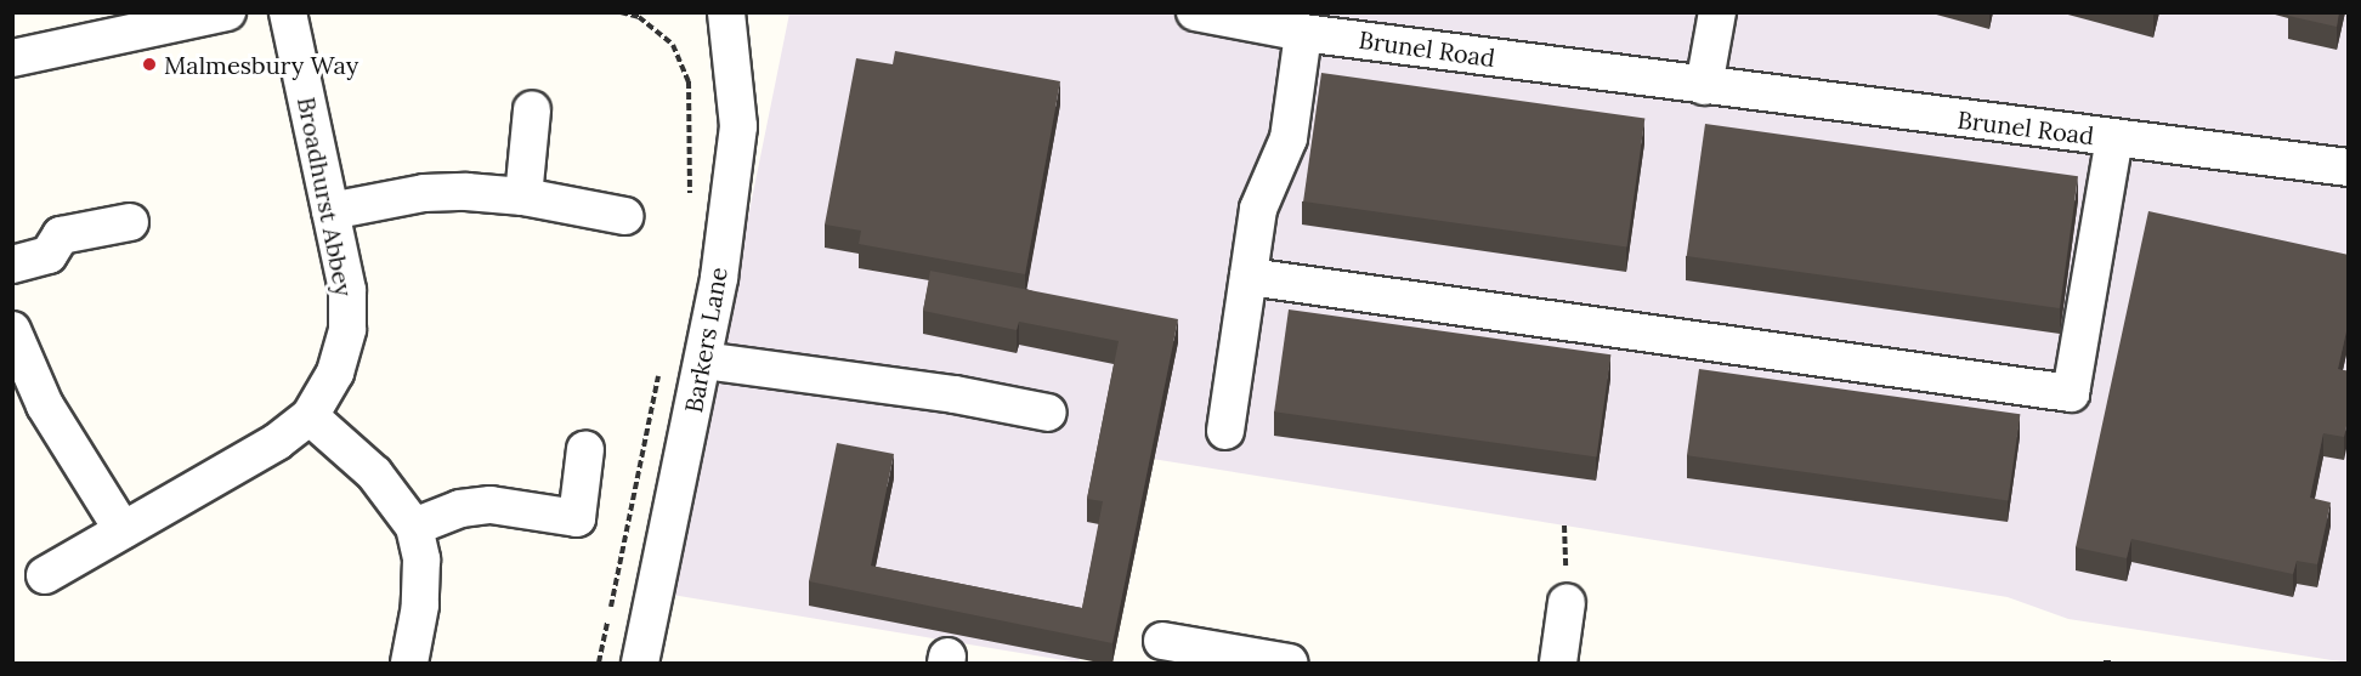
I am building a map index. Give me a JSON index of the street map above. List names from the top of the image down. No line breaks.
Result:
{"streets":{"street":["Brunel Road","Broadhurst Abbey","Barkers Lane"]},"places":["Malmesbury Way"]}
